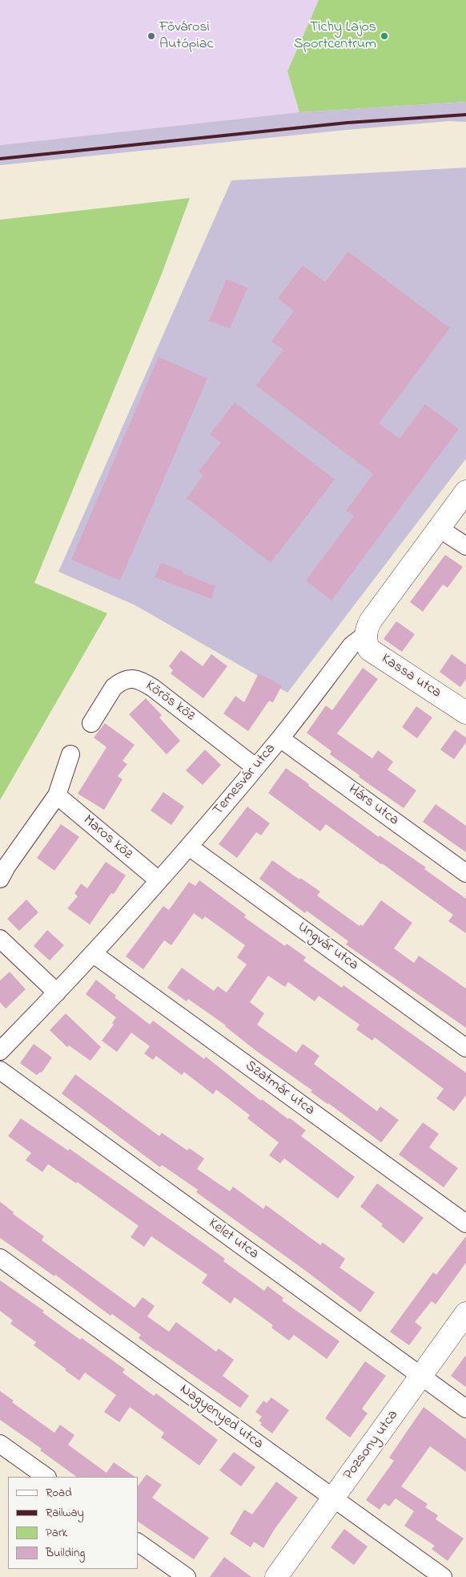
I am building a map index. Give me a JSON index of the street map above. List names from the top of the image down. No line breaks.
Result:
{"streets":{"street":["Kassa utca","Körös köz","Temesvár utca","Hárs utca","Maros köz","Ungvár utca","Szatmár utca","Kelet utca","Nagyenyed utca","Pozsony utca"]},"crossings":[["Kassa utca","Temesvár utca"],["Körös köz","Temesvár utca"],["Temesvár utca","Hárs utca"],["Temesvár utca","Maros köz"],["Temesvár utca","Ungvár utca"],["Temesvár utca","Szatmár utca"],["Kelet utca","Pozsony utca"],["Nagyenyed utca","Pozsony utca"]],"places":["Fővárosi Autópiac","Tichy Lajos Sportcentrum"],"legend":["Road","Railway","Park","Building"]}
